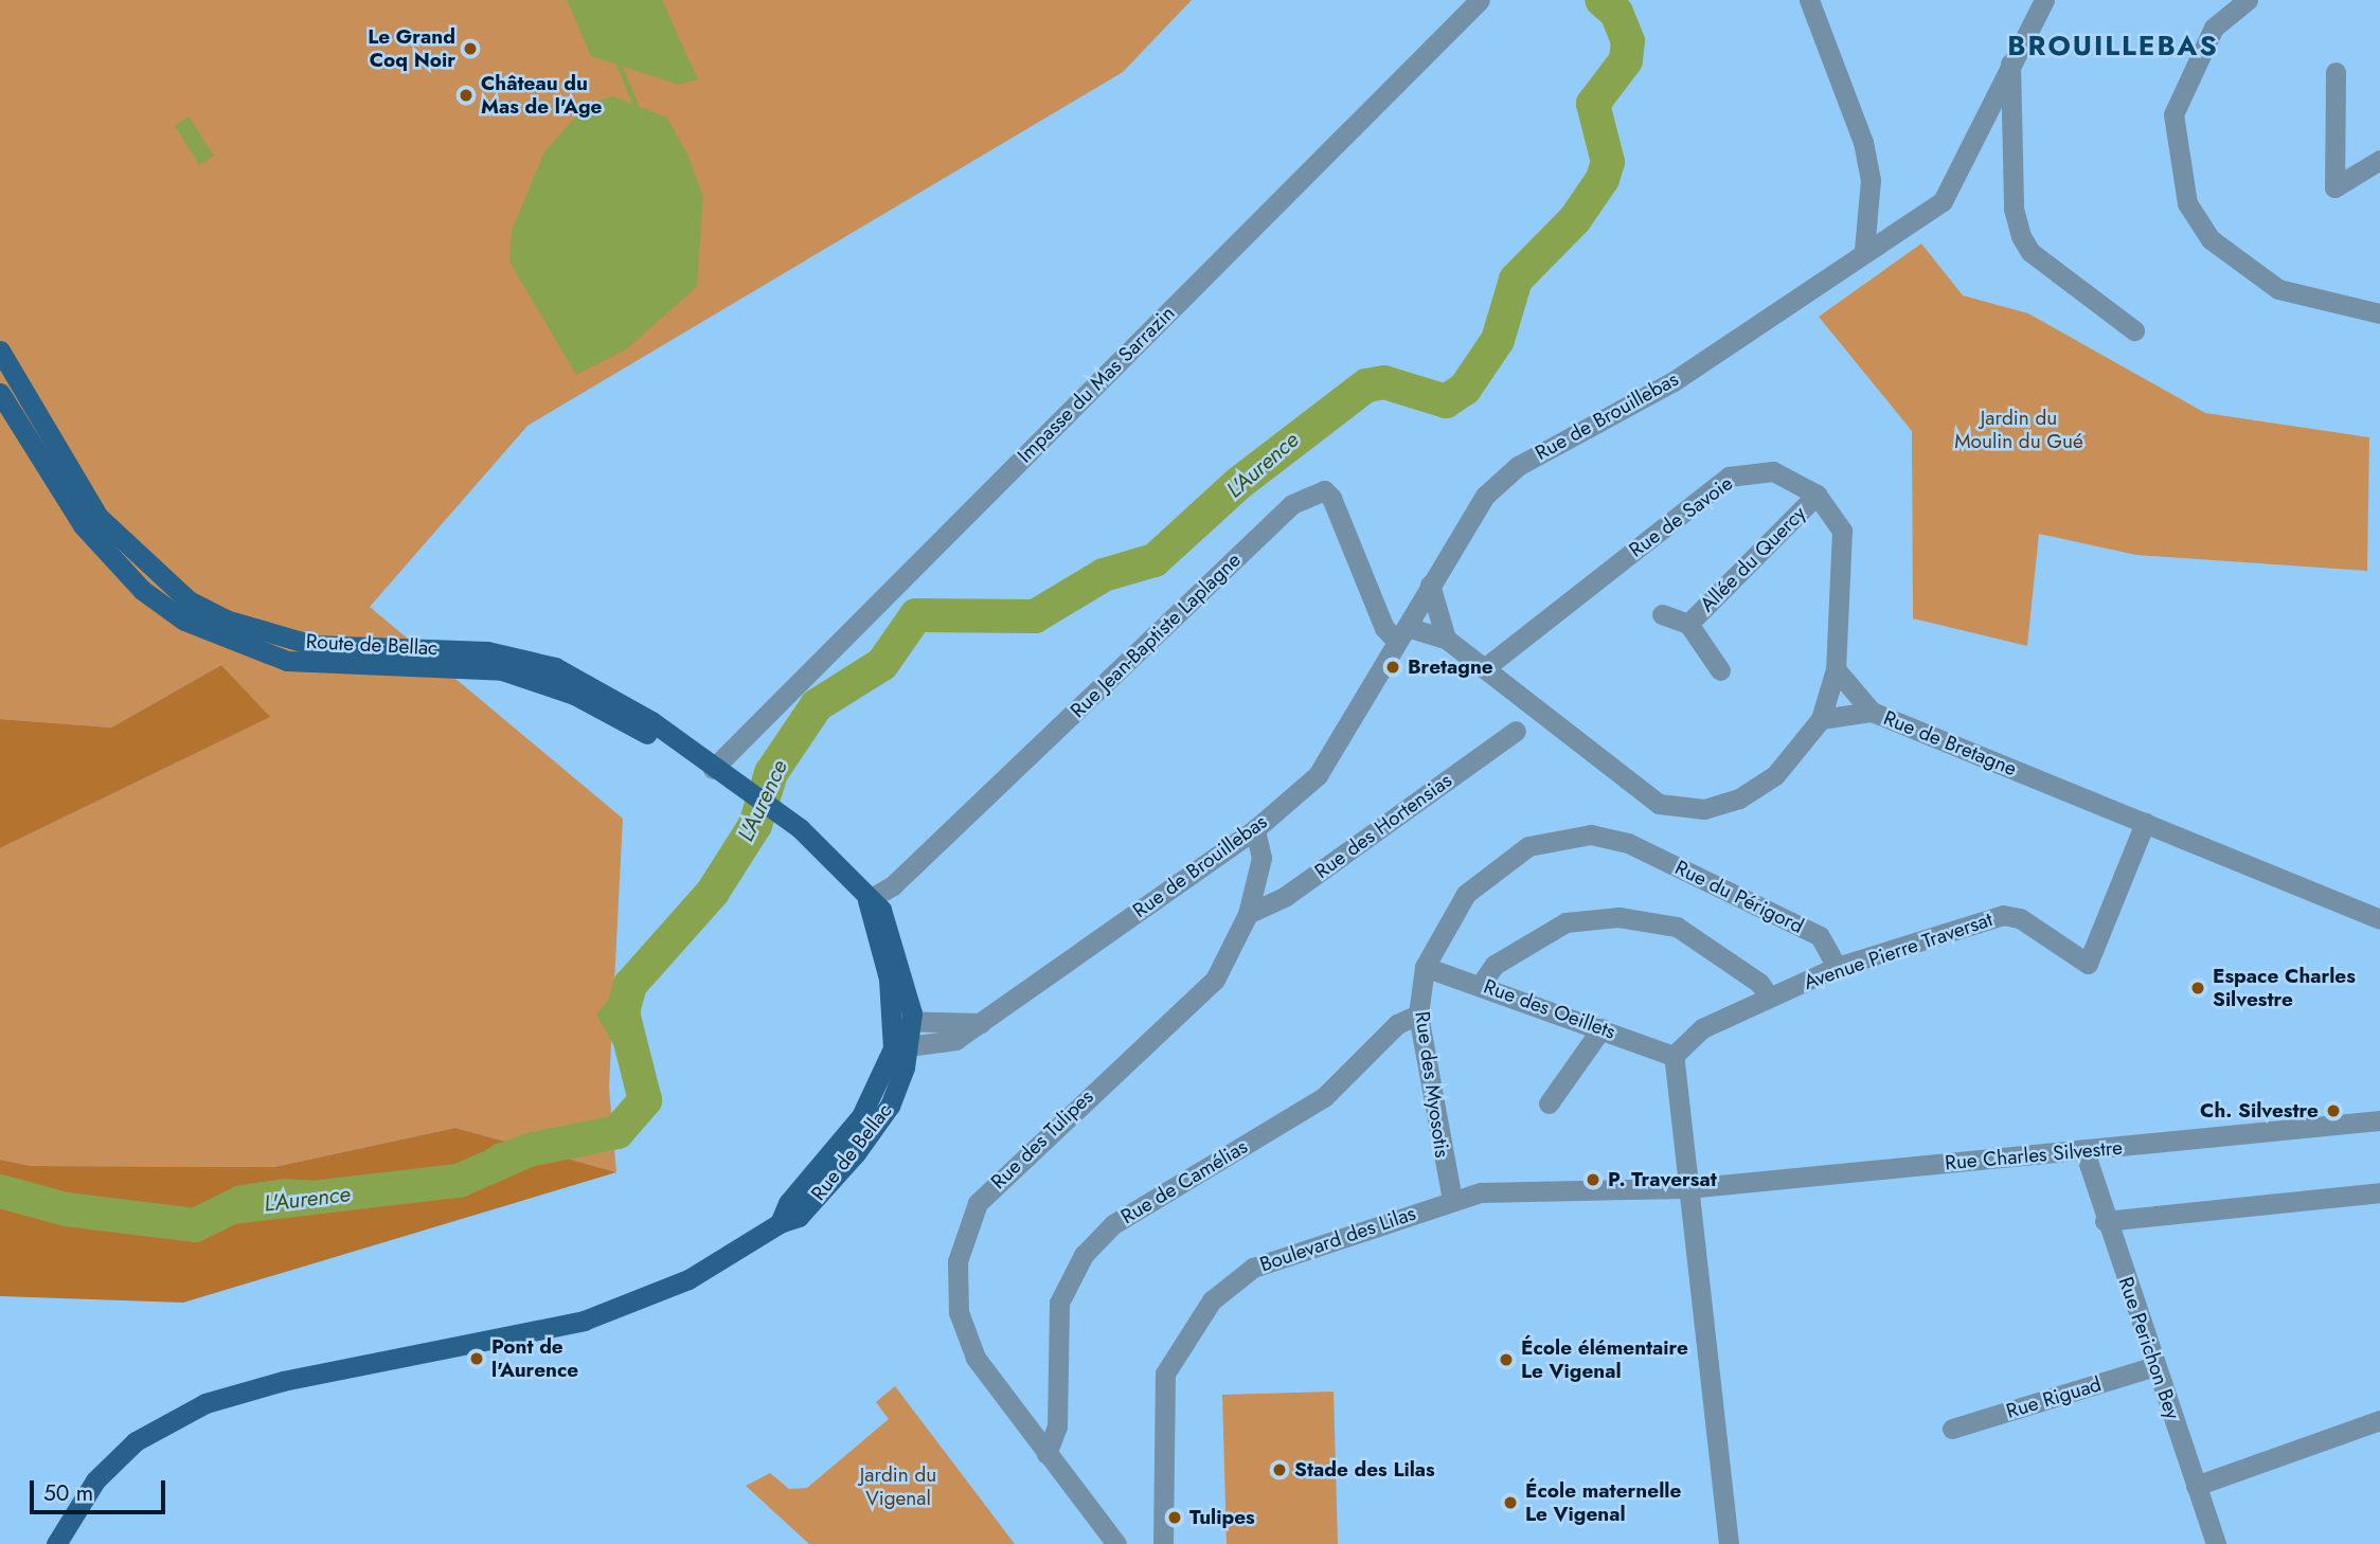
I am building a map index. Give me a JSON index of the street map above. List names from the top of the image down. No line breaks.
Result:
{"streets":{"main road":["Route de Bellac","Rue de Bellac"],"street":["Impasse du Mas Sarrazin","Rue de Brouillebas","Rue de Savoie","Allée du Quercy","Rue Jean-Baptiste Laplagne","Rue de Bretagne","Rue des Hortensias","Rue du Périgord","Avenue Pierre Traversat","Rue des Oeillets","Rue des Myosotis","Rue des Tulipes","Rue Charles Silvestre","Rue de Camélias","Boulevard des Lilas","Rue Perichon Bey","Rue Riguad"]},"crossings":[["Impasse du Mas Sarrazin","Route de Bellac"],["Rue de Brouillebas","Rue Jean-Baptiste Laplagne"],["Rue de Brouillebas","Rue des Tulipes"],["Rue de Brouillebas","Rue de Bellac"],["Rue de Savoie","Allée du Quercy"],["Rue de Savoie","Rue de Bretagne"],["Rue Jean-Baptiste Laplagne","Route de Bellac"],["Rue Jean-Baptiste Laplagne","Rue de Bellac"],["Route de Bellac","Rue de Bellac"],["Rue de Bretagne","Avenue Pierre Traversat"],["Rue des Hortensias","Rue des Tulipes"],["Rue du Périgord","Avenue Pierre Traversat"],["Rue du Périgord","Rue des Myosotis"],["Avenue Pierre Traversat","Rue des Oeillets"],["Rue des Oeillets","Rue des Myosotis"],["Rue des Myosotis","Rue de Camélias"],["Rue des Myosotis","Boulevard des Lilas"],["Rue des Tulipes","Rue de Camélias"],["Rue Charles Silvestre","Boulevard des Lilas"],["Rue Charles Silvestre","Rue Perichon Bey"],["Rue Perichon Bey","Rue Riguad"]],"districts":["BROUILLEBAS"],"water":["L'Aurence"],"parks":["Jardin du Moulin du Gué","Jardin du Vigenal"],"places":["Le Grand Coq Noir","Château du Mas de l'Age","Bretagne","Espace Charles Silvestre","Ch. Silvestre","P. Traversat","Pont de l'Aurence","École élémentaire Le Vigenal","Stade des Lilas","École maternelle Le Vigenal","Tulipes"],"scale_bar":"50 m"}
